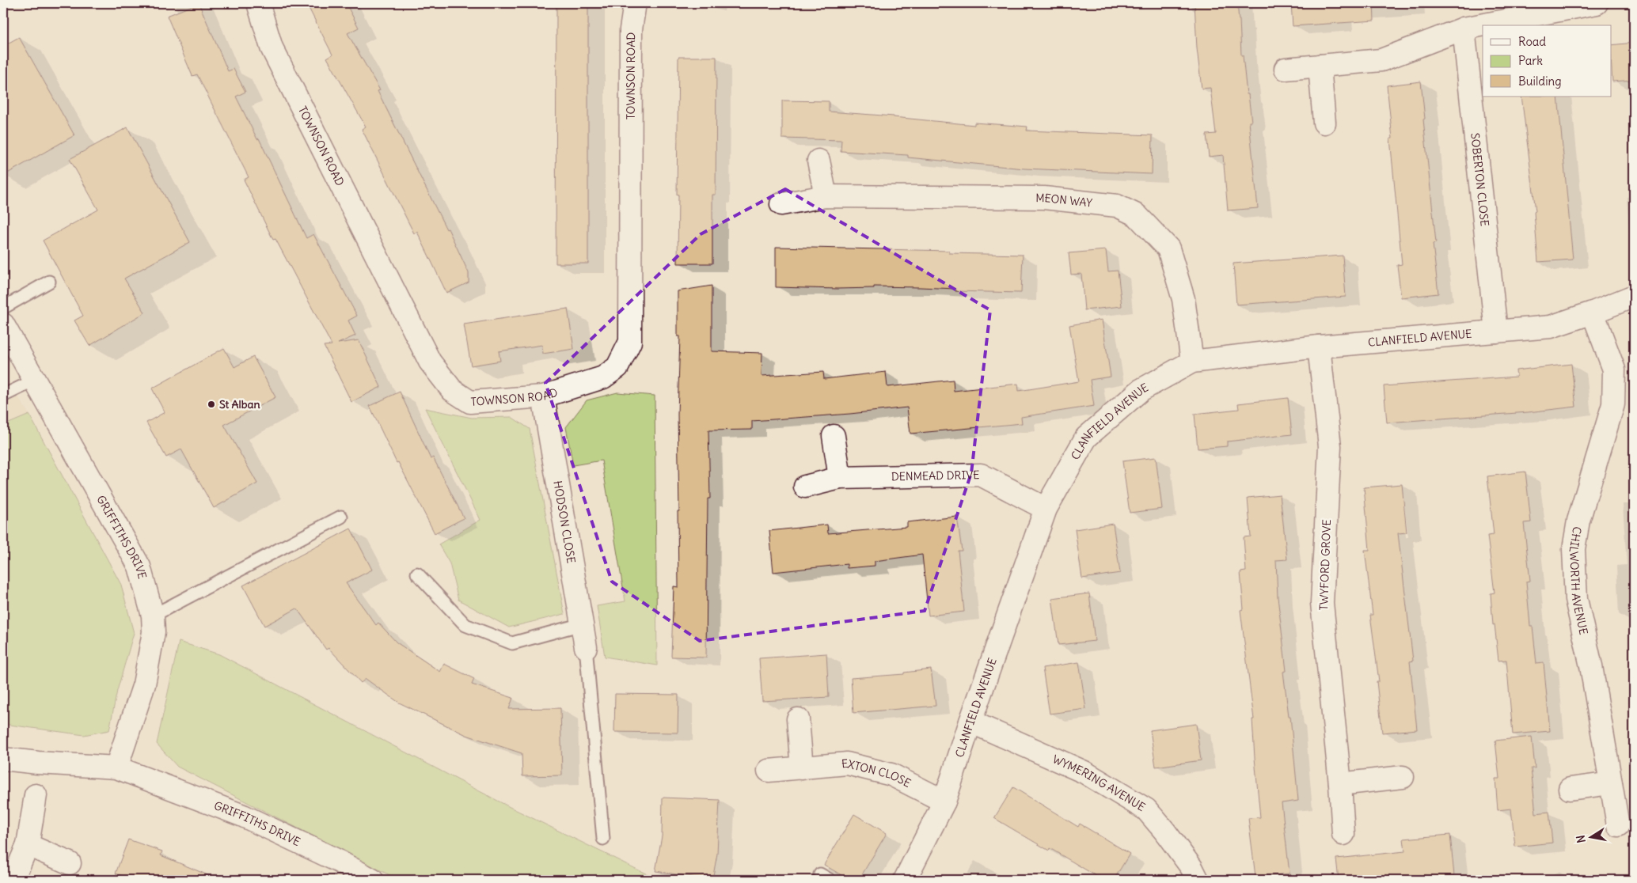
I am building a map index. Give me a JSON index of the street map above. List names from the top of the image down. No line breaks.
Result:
{"streets":{"street":["TOWNSON ROAD","SOBERTON CLOSE","MEON WAY","CLANFIELD AVENUE","DENMEAD DRIVE","HODSON CLOSE","GRIFFITHS DRIVE","TWYFORD GROVE","CHILWORTH AVENUE","EXTON CLOSE","WYMERING AVENUE"]},"crossings":[["TOWNSON ROAD","HODSON CLOSE"],["SOBERTON CLOSE","CLANFIELD AVENUE"],["MEON WAY","CLANFIELD AVENUE"],["CLANFIELD AVENUE","DENMEAD DRIVE"],["CLANFIELD AVENUE","TWYFORD GROVE"],["CLANFIELD AVENUE","CHILWORTH AVENUE"],["CLANFIELD AVENUE","EXTON CLOSE"],["CLANFIELD AVENUE","WYMERING AVENUE"]],"places":["St Alban"],"legend":["Road","Park","Building"],"north":"left"}
